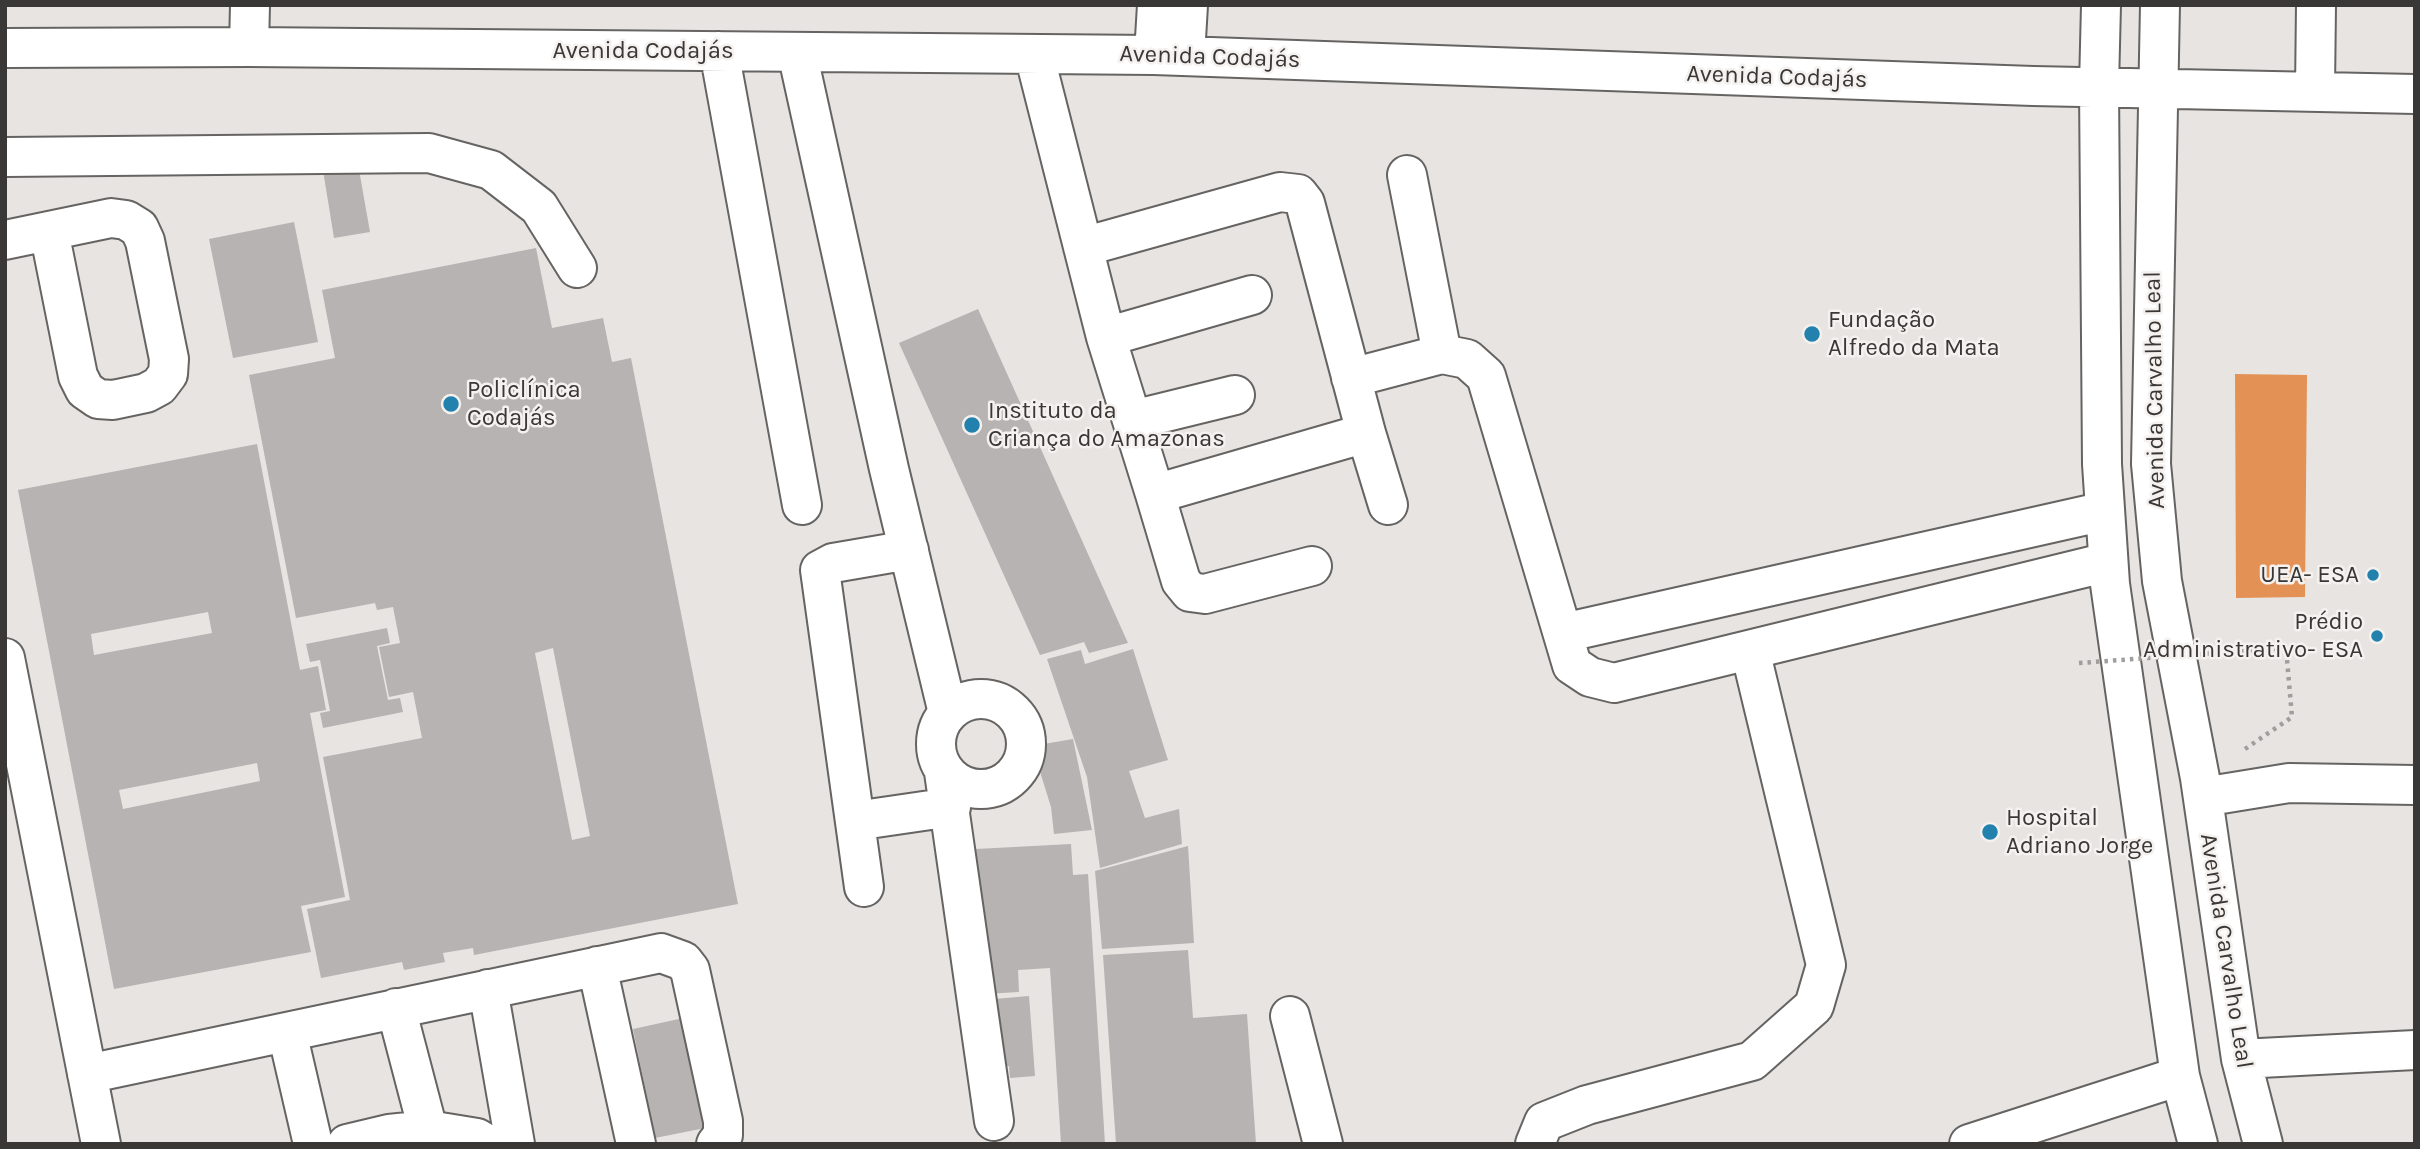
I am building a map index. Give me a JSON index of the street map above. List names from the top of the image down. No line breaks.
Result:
{"streets":{"street":["Avenida Codajás","Avenida Carvalho Leal"]},"crossings":[["Avenida Codajás","Avenida Carvalho Leal"]],"places":["Fundação Alfredo da Mata","Policlínica Codajás","Instituto da Criança do Amazonas","UEA- ESA","Prédio Administrativo- ESA","Hospital Adriano Jorge"]}
